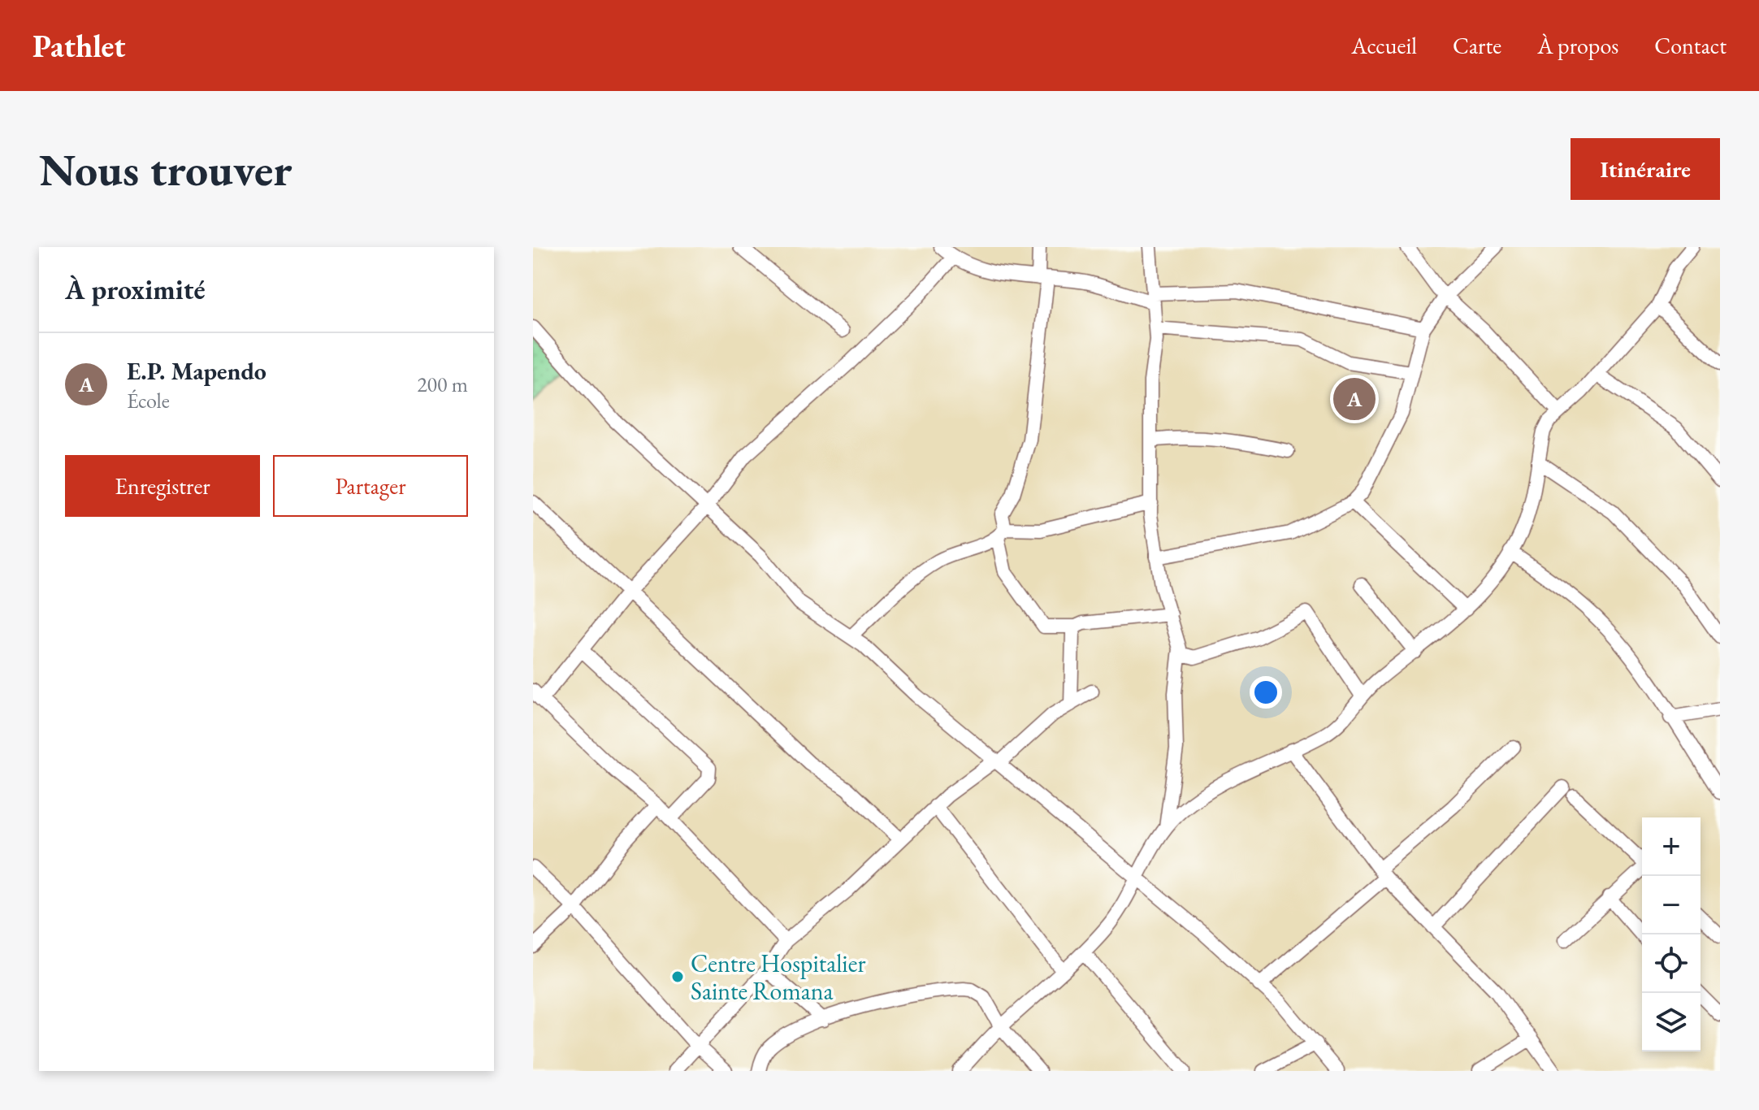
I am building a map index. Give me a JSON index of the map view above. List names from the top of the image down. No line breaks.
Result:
{"places":["Centre Hospitalier Sainte Romana"],"page":{"header":"Pathlet","nav":["Accueil","Carte","À propos","Contact"],"buttons":["Itinéraire",["Enregistrer","Partager"]],"title":"Nous trouver","heading":"À proximité","list":[{"mark":"A","name":"E.P. Mapendo","note":"École","value":"200 m"}],"pins":"A","map_buttons":["+","−"]}}
